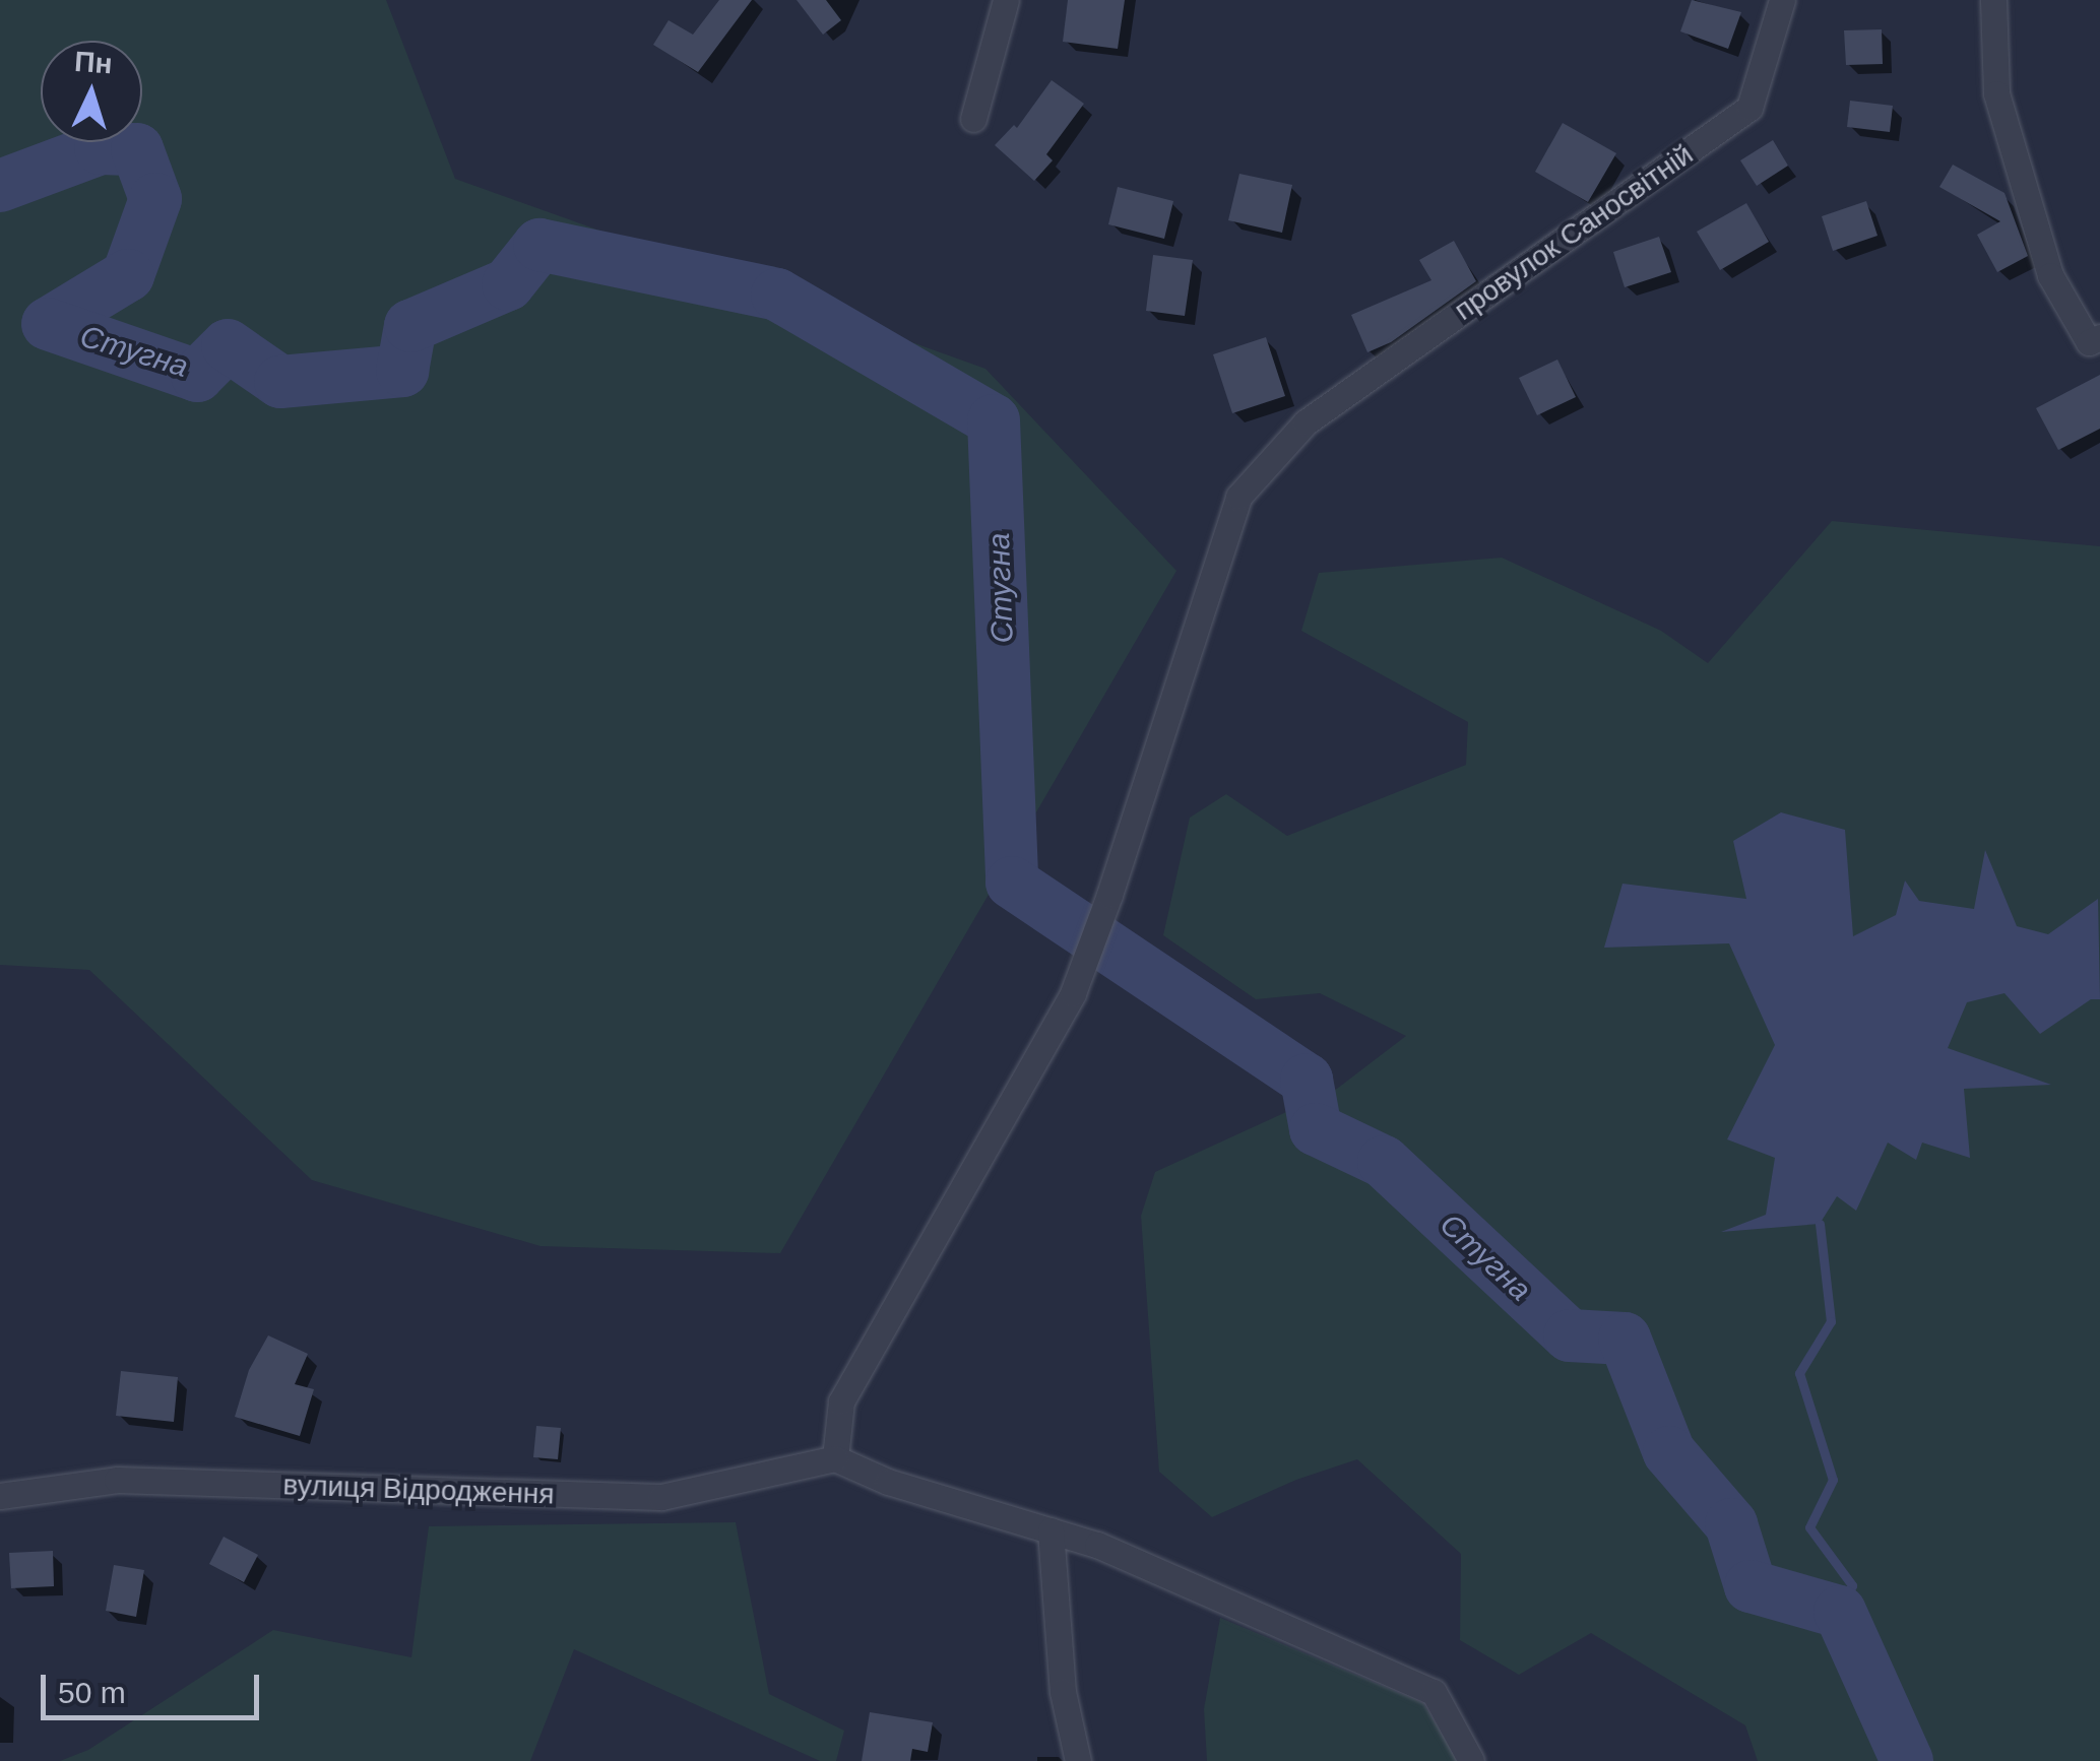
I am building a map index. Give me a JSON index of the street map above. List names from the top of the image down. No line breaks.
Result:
{"streets":{"street":["провулок Саносвітній","вулиця Відродження"]},"crossings":[["провулок Саносвітній","вулиця Відродження"]],"water":["Стугна"],"scale_bar":"50 m","north":"top"}
